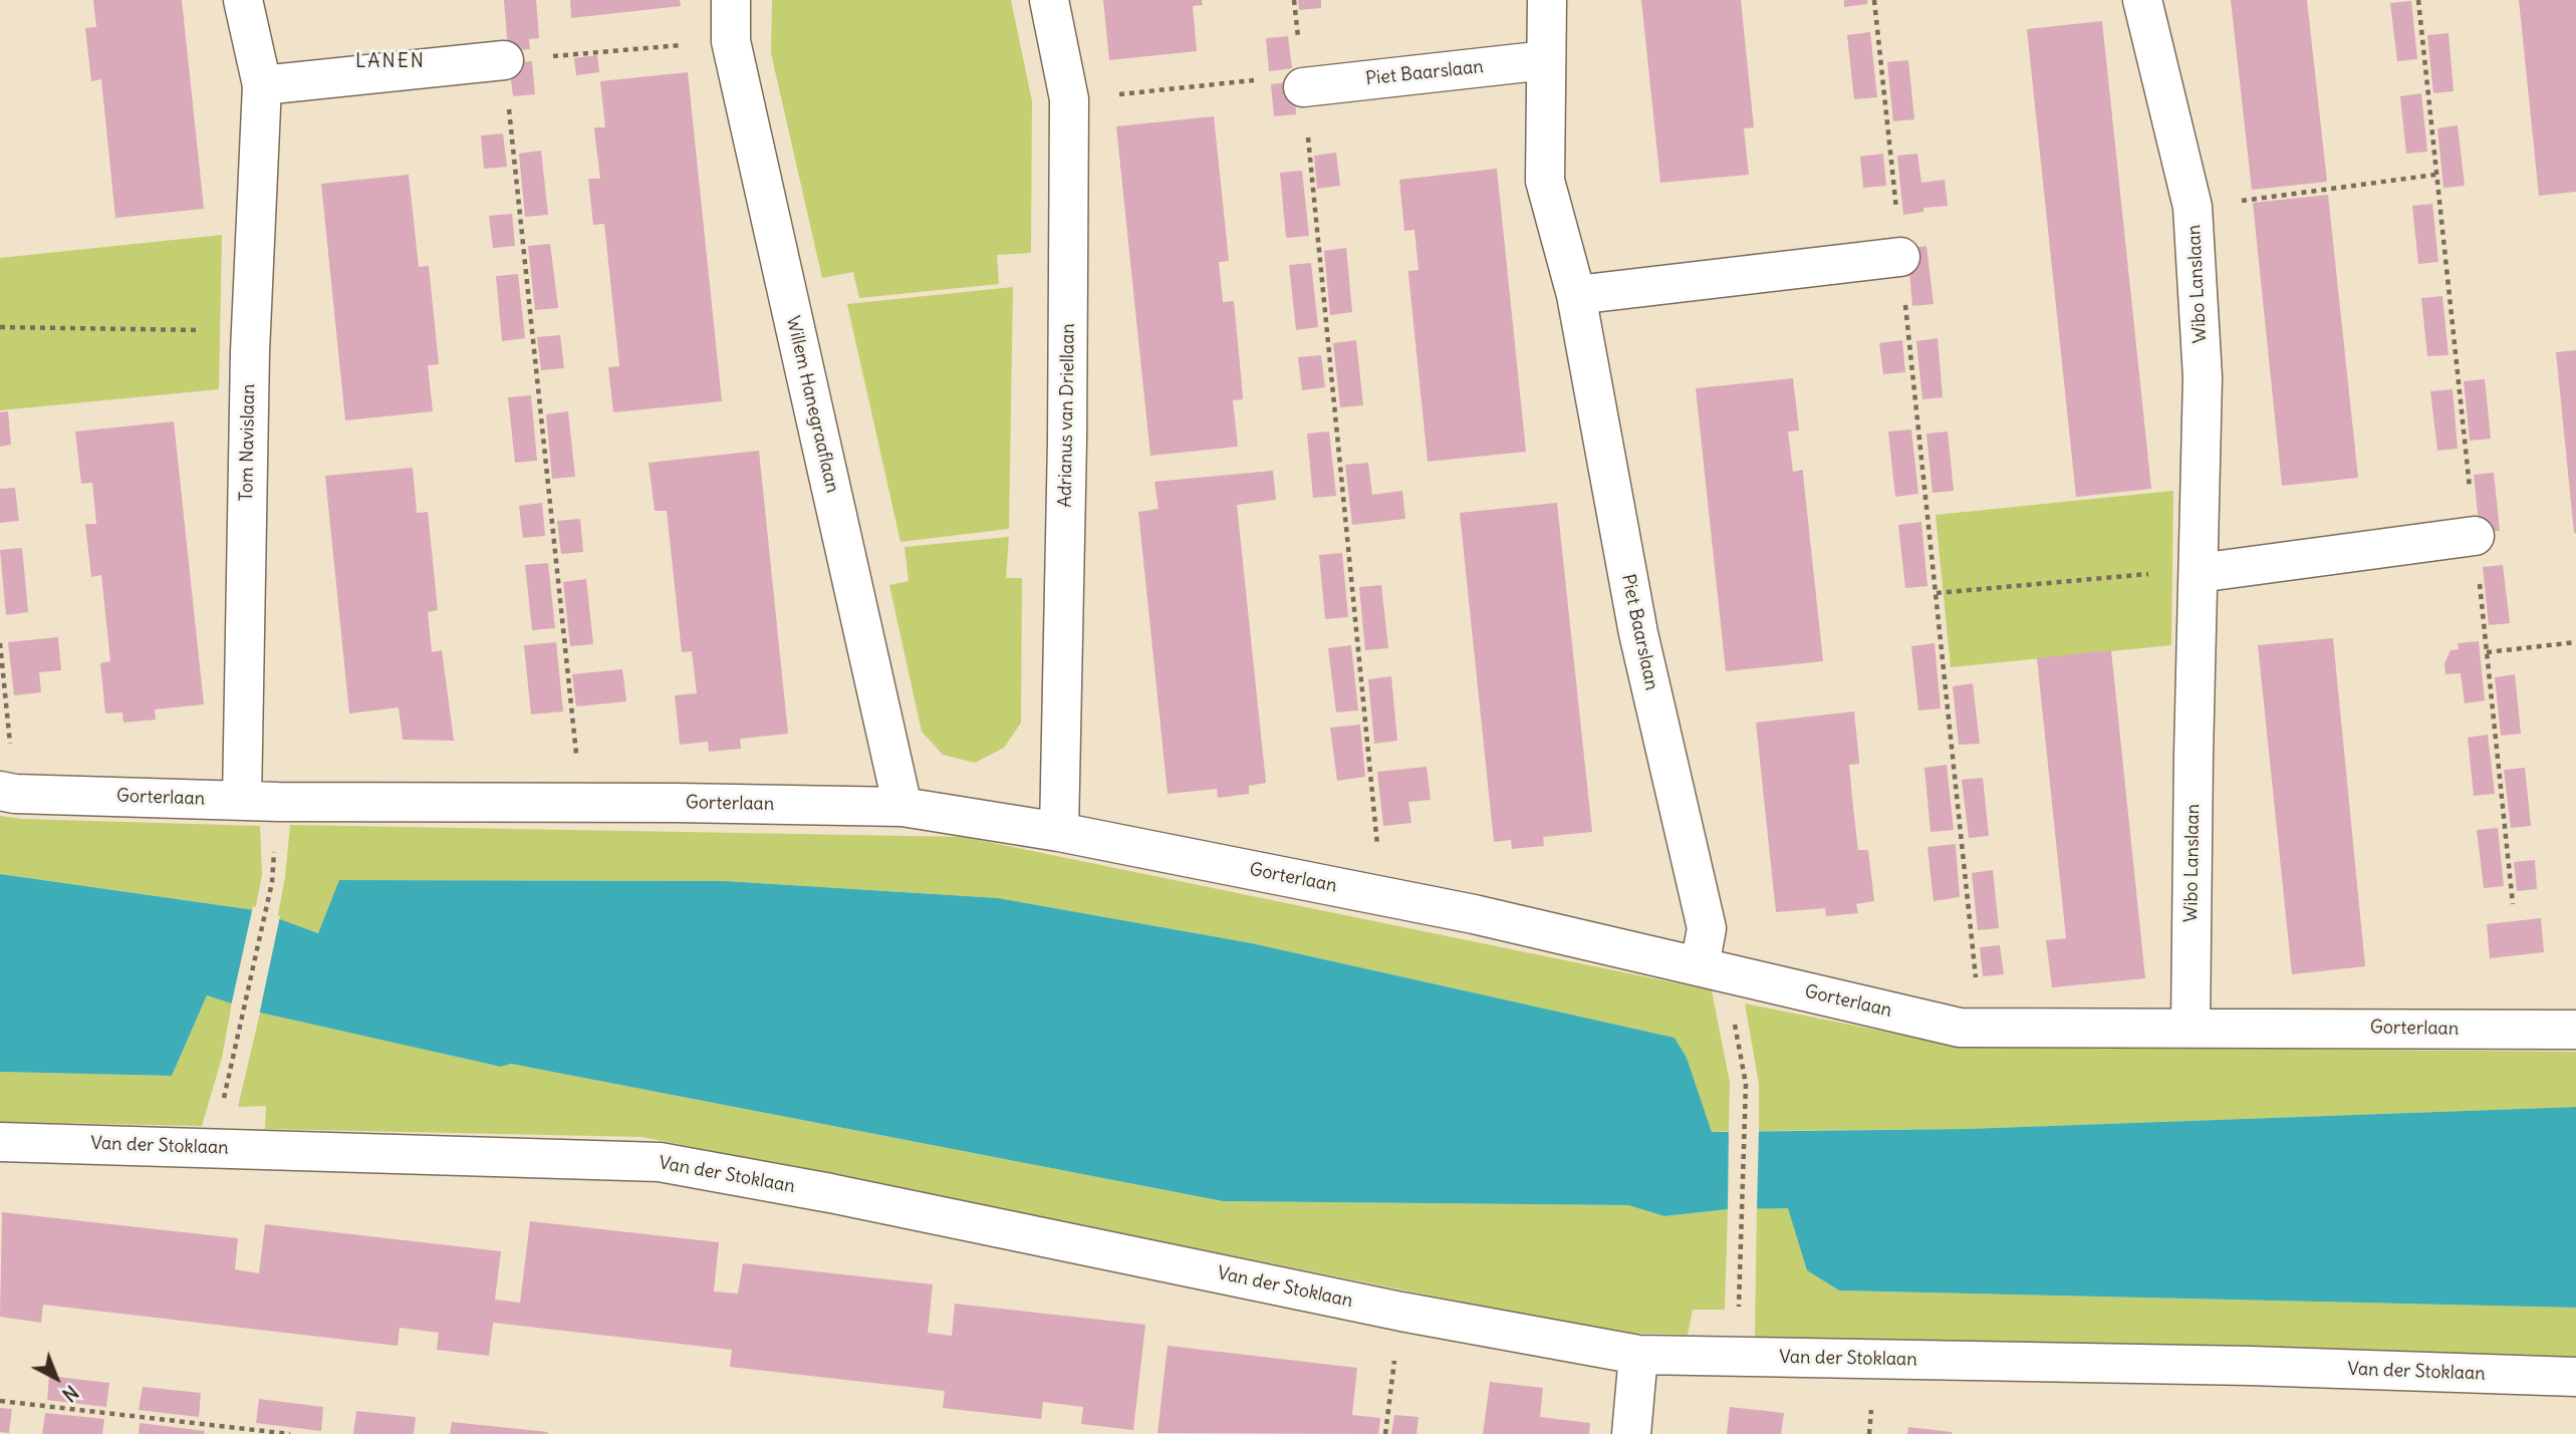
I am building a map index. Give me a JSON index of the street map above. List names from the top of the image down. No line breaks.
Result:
{"streets":{"street":["Piet Baarslaan","Wibo Lanslaan","Willem Hanegraaflaan","Adrianus van Driellaan","Tom Navislaan","Gorterlaan","Van der Stoklaan"]},"crossings":[["Piet Baarslaan","Gorterlaan"],["Wibo Lanslaan","Gorterlaan"],["Willem Hanegraaflaan","Gorterlaan"],["Adrianus van Driellaan","Gorterlaan"],["Tom Navislaan","Gorterlaan"]],"districts":["LANEN"],"north":"bottom right"}
